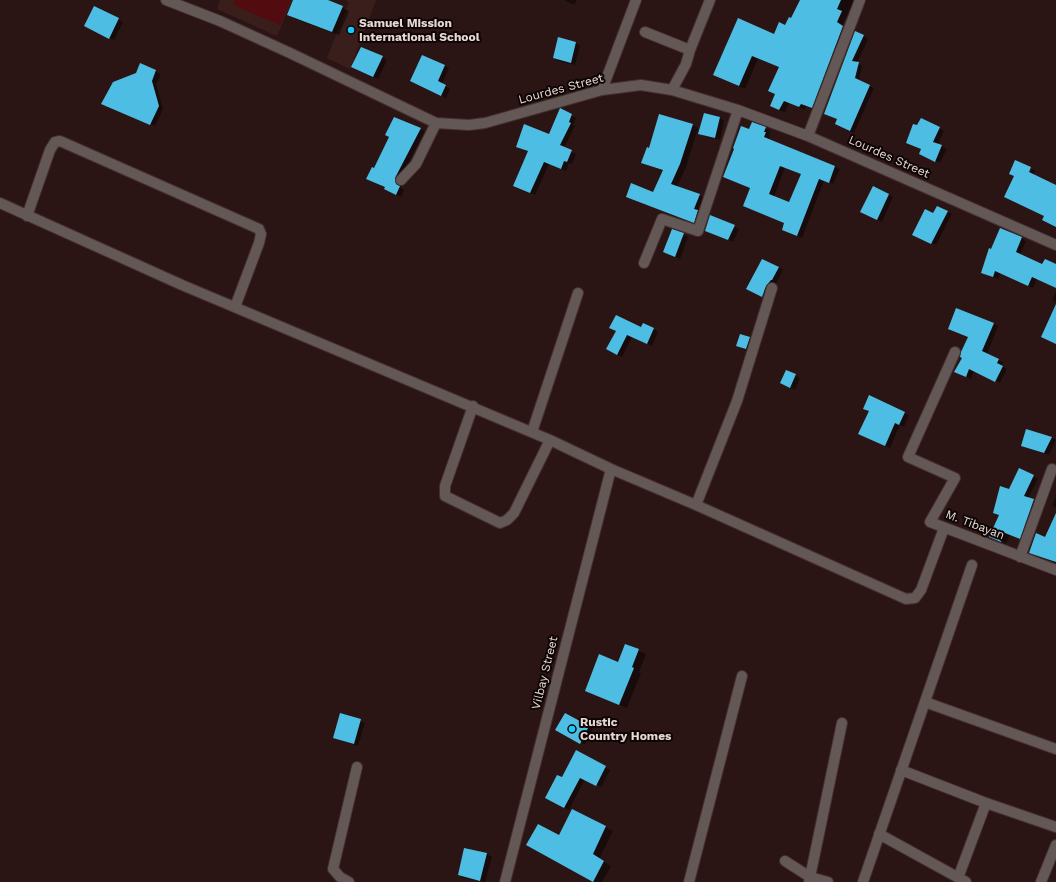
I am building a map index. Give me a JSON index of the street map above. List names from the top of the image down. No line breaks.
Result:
{"streets":{"street":["Lourdes Street","M. Tibayan","Vilbay Street"]},"places":["Samuel Mission International School","Rustic Country Homes"]}
